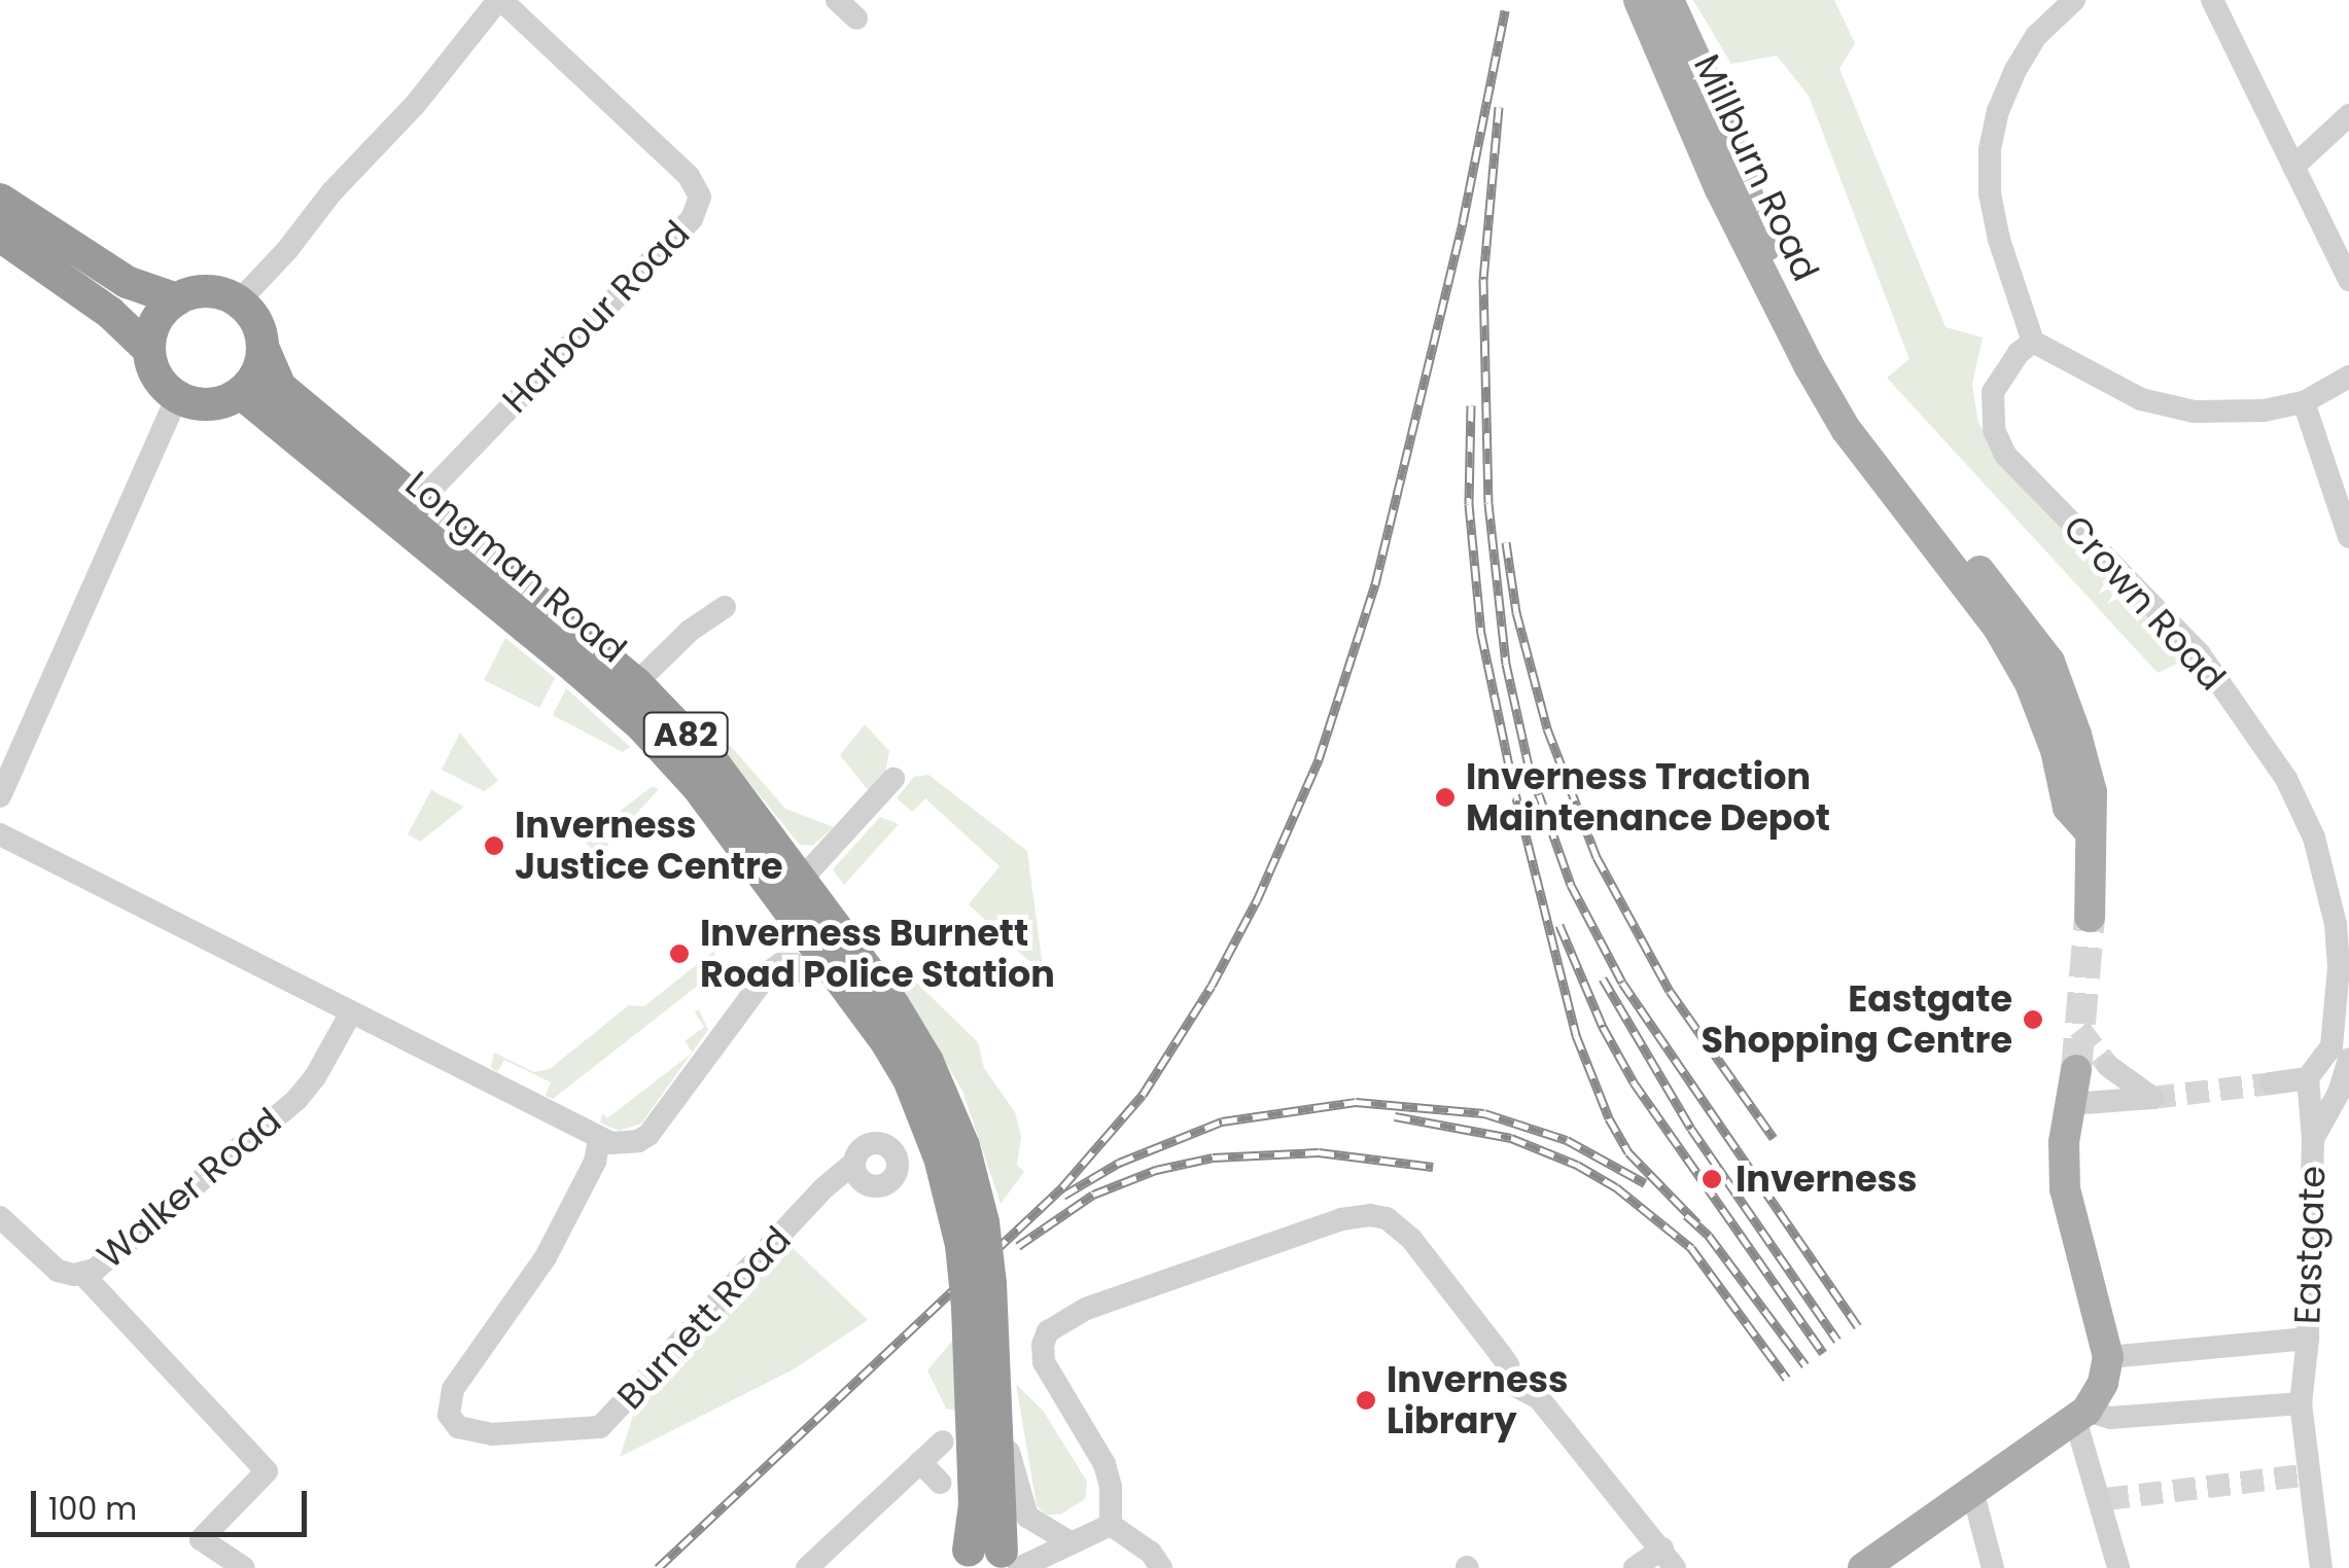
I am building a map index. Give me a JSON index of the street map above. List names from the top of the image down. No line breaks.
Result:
{"streets":{"highway":["Longman Road","A82"],"main road":["Millburn Road"],"street":["Harbour Road","Crown Road","Walker Road","Eastgate","Burnett Road"]},"crossings":[["Harbour Road","Longman Road"],["Harbour Road","A82"],["Longman Road","A82"]],"places":["Inverness Traction Maintenance Depot","Inverness Justice Centre","Inverness Burnett Road Police Station","Eastgate Shopping Centre","Inverness","Inverness Library"],"scale_bar":"100 m"}
